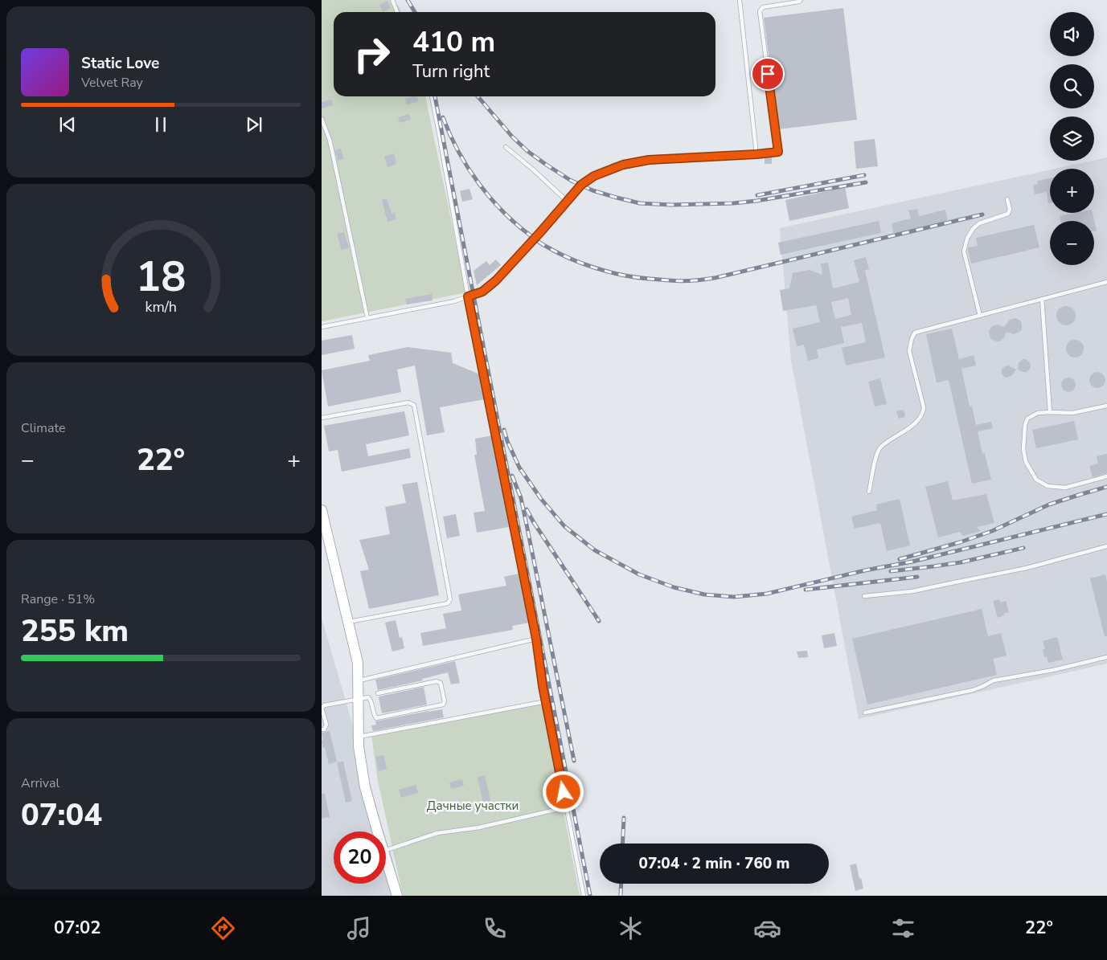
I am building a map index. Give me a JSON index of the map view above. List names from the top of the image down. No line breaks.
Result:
{"parks":["Дачные участки"],"page":{"map_buttons":["+","−"],"turn":["410 m","Turn right"],"song":["Static Love","Velvet Ray"],"tile":["Climate",["Range · 51%","255 km"],["Arrival","07:04"]],"heat":["−","22°","+"],"limit":"20","trip":"07:04 · 2 min · 760 m","tabs":["07:02","22°"],"gauge":["18","km/h"]}}
